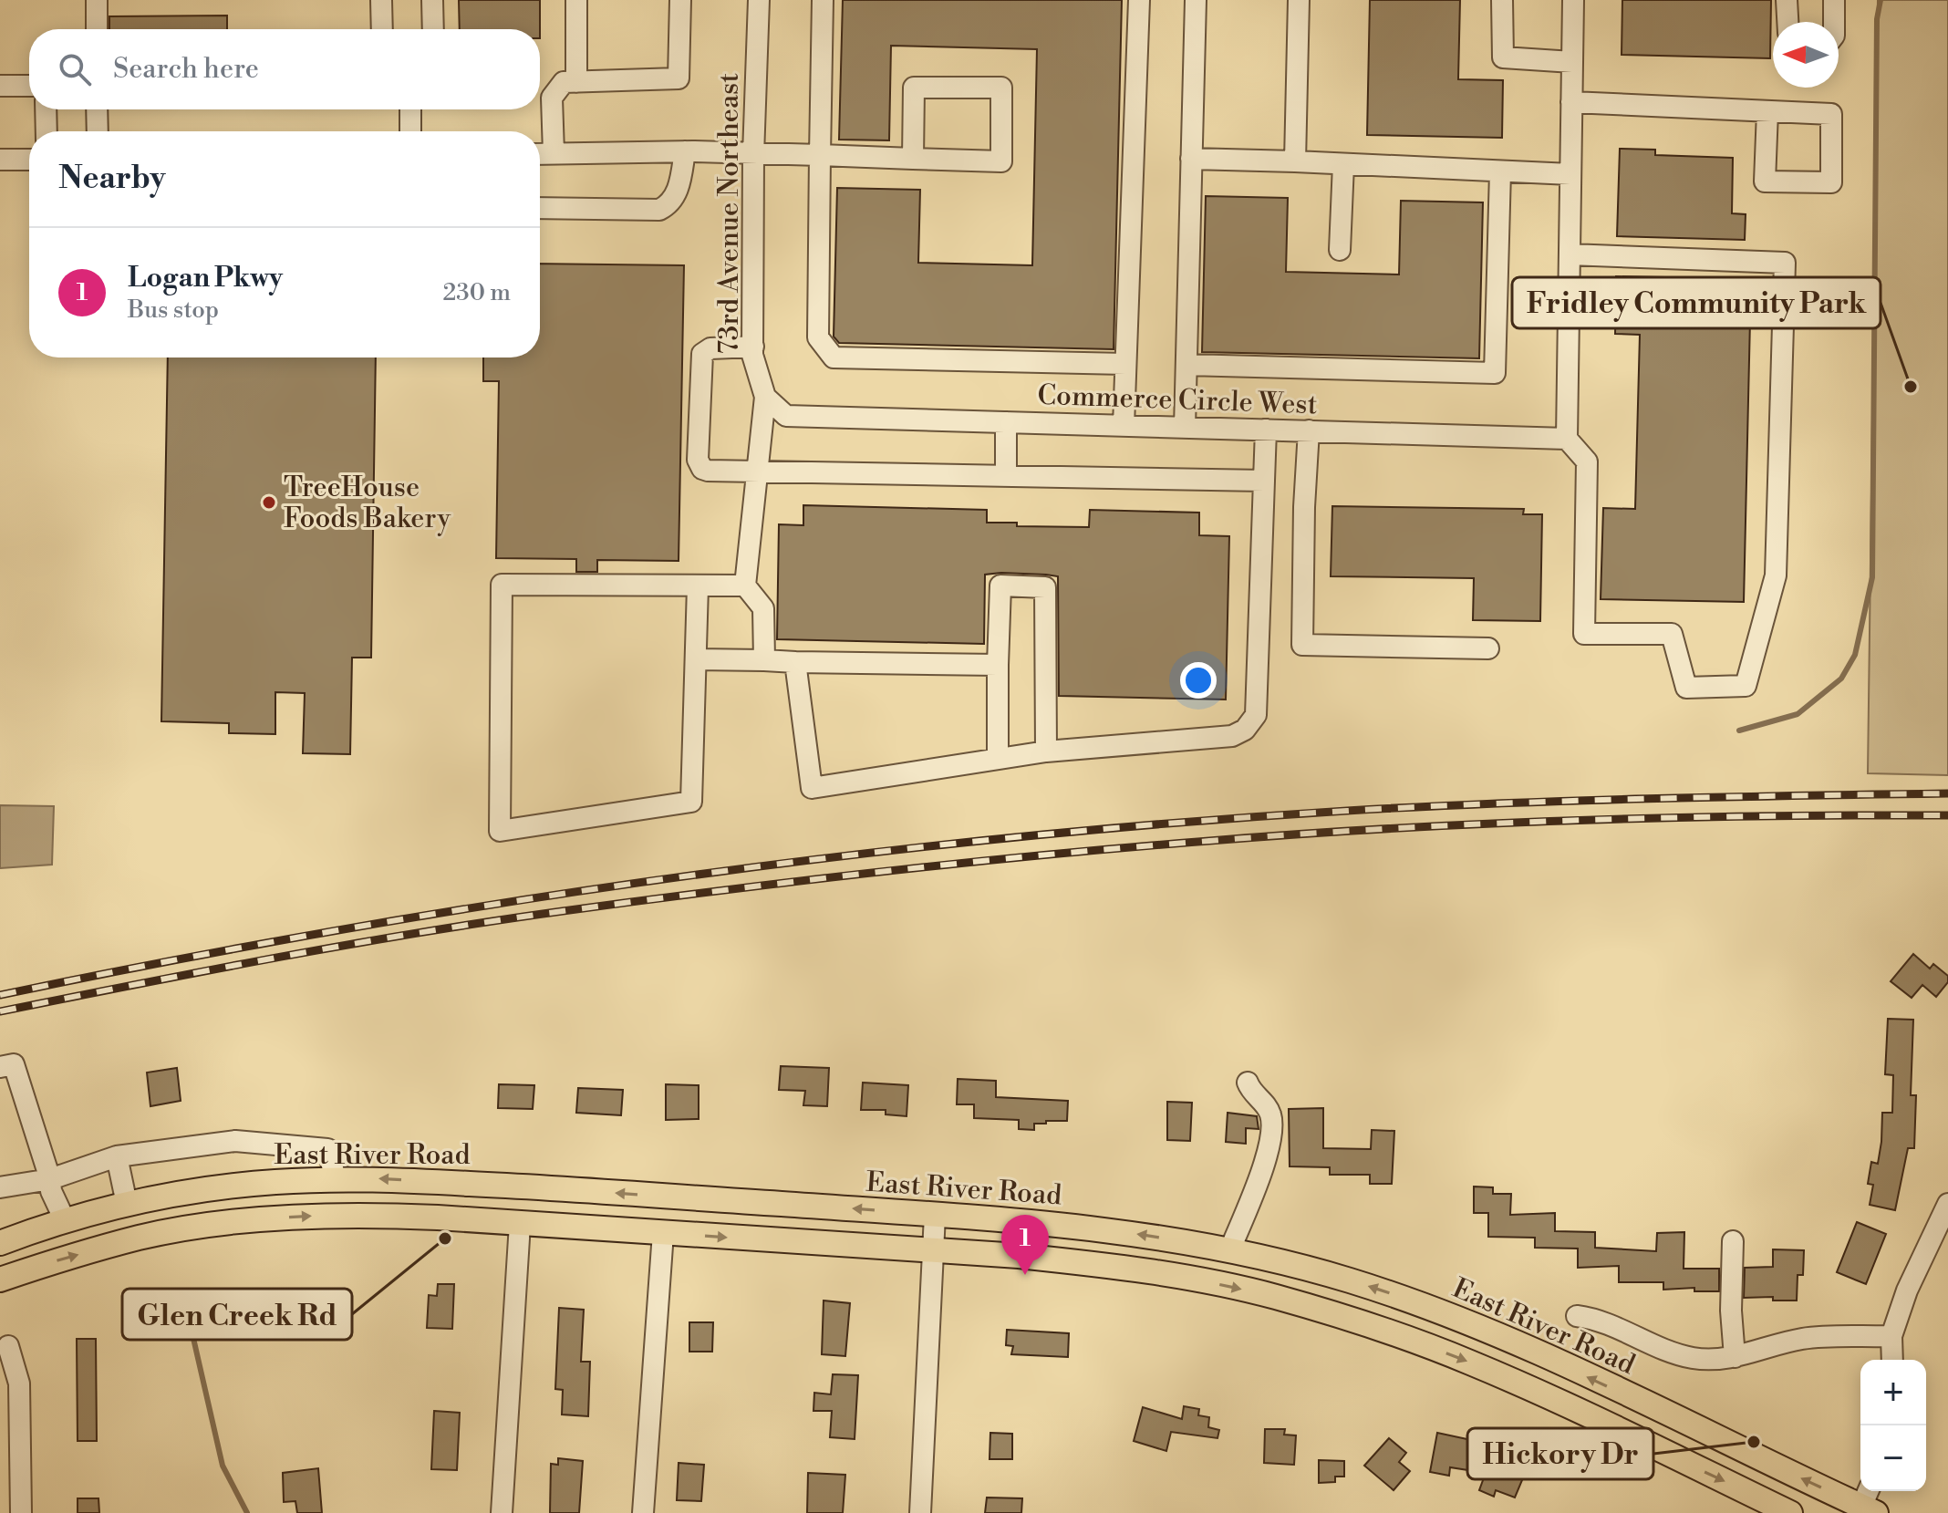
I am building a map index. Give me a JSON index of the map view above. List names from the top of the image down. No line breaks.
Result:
{"streets":{"main road":["East River Road"],"street":["73rd Avenue Northeast","Commerce Circle West"]},"crossings":[["73rd Avenue Northeast","Commerce Circle West"]],"places":["Fridley Community Park","TreeHouse Foods Bakery","Glen Creek Rd","Hickory Dr"],"north":"left","page":{"search":"Search here","heading":"Nearby","list":[{"mark":"1","name":"Logan Pkwy","note":"Bus stop","value":"230 m"}],"pins":"1","map_buttons":["+","−"]}}
